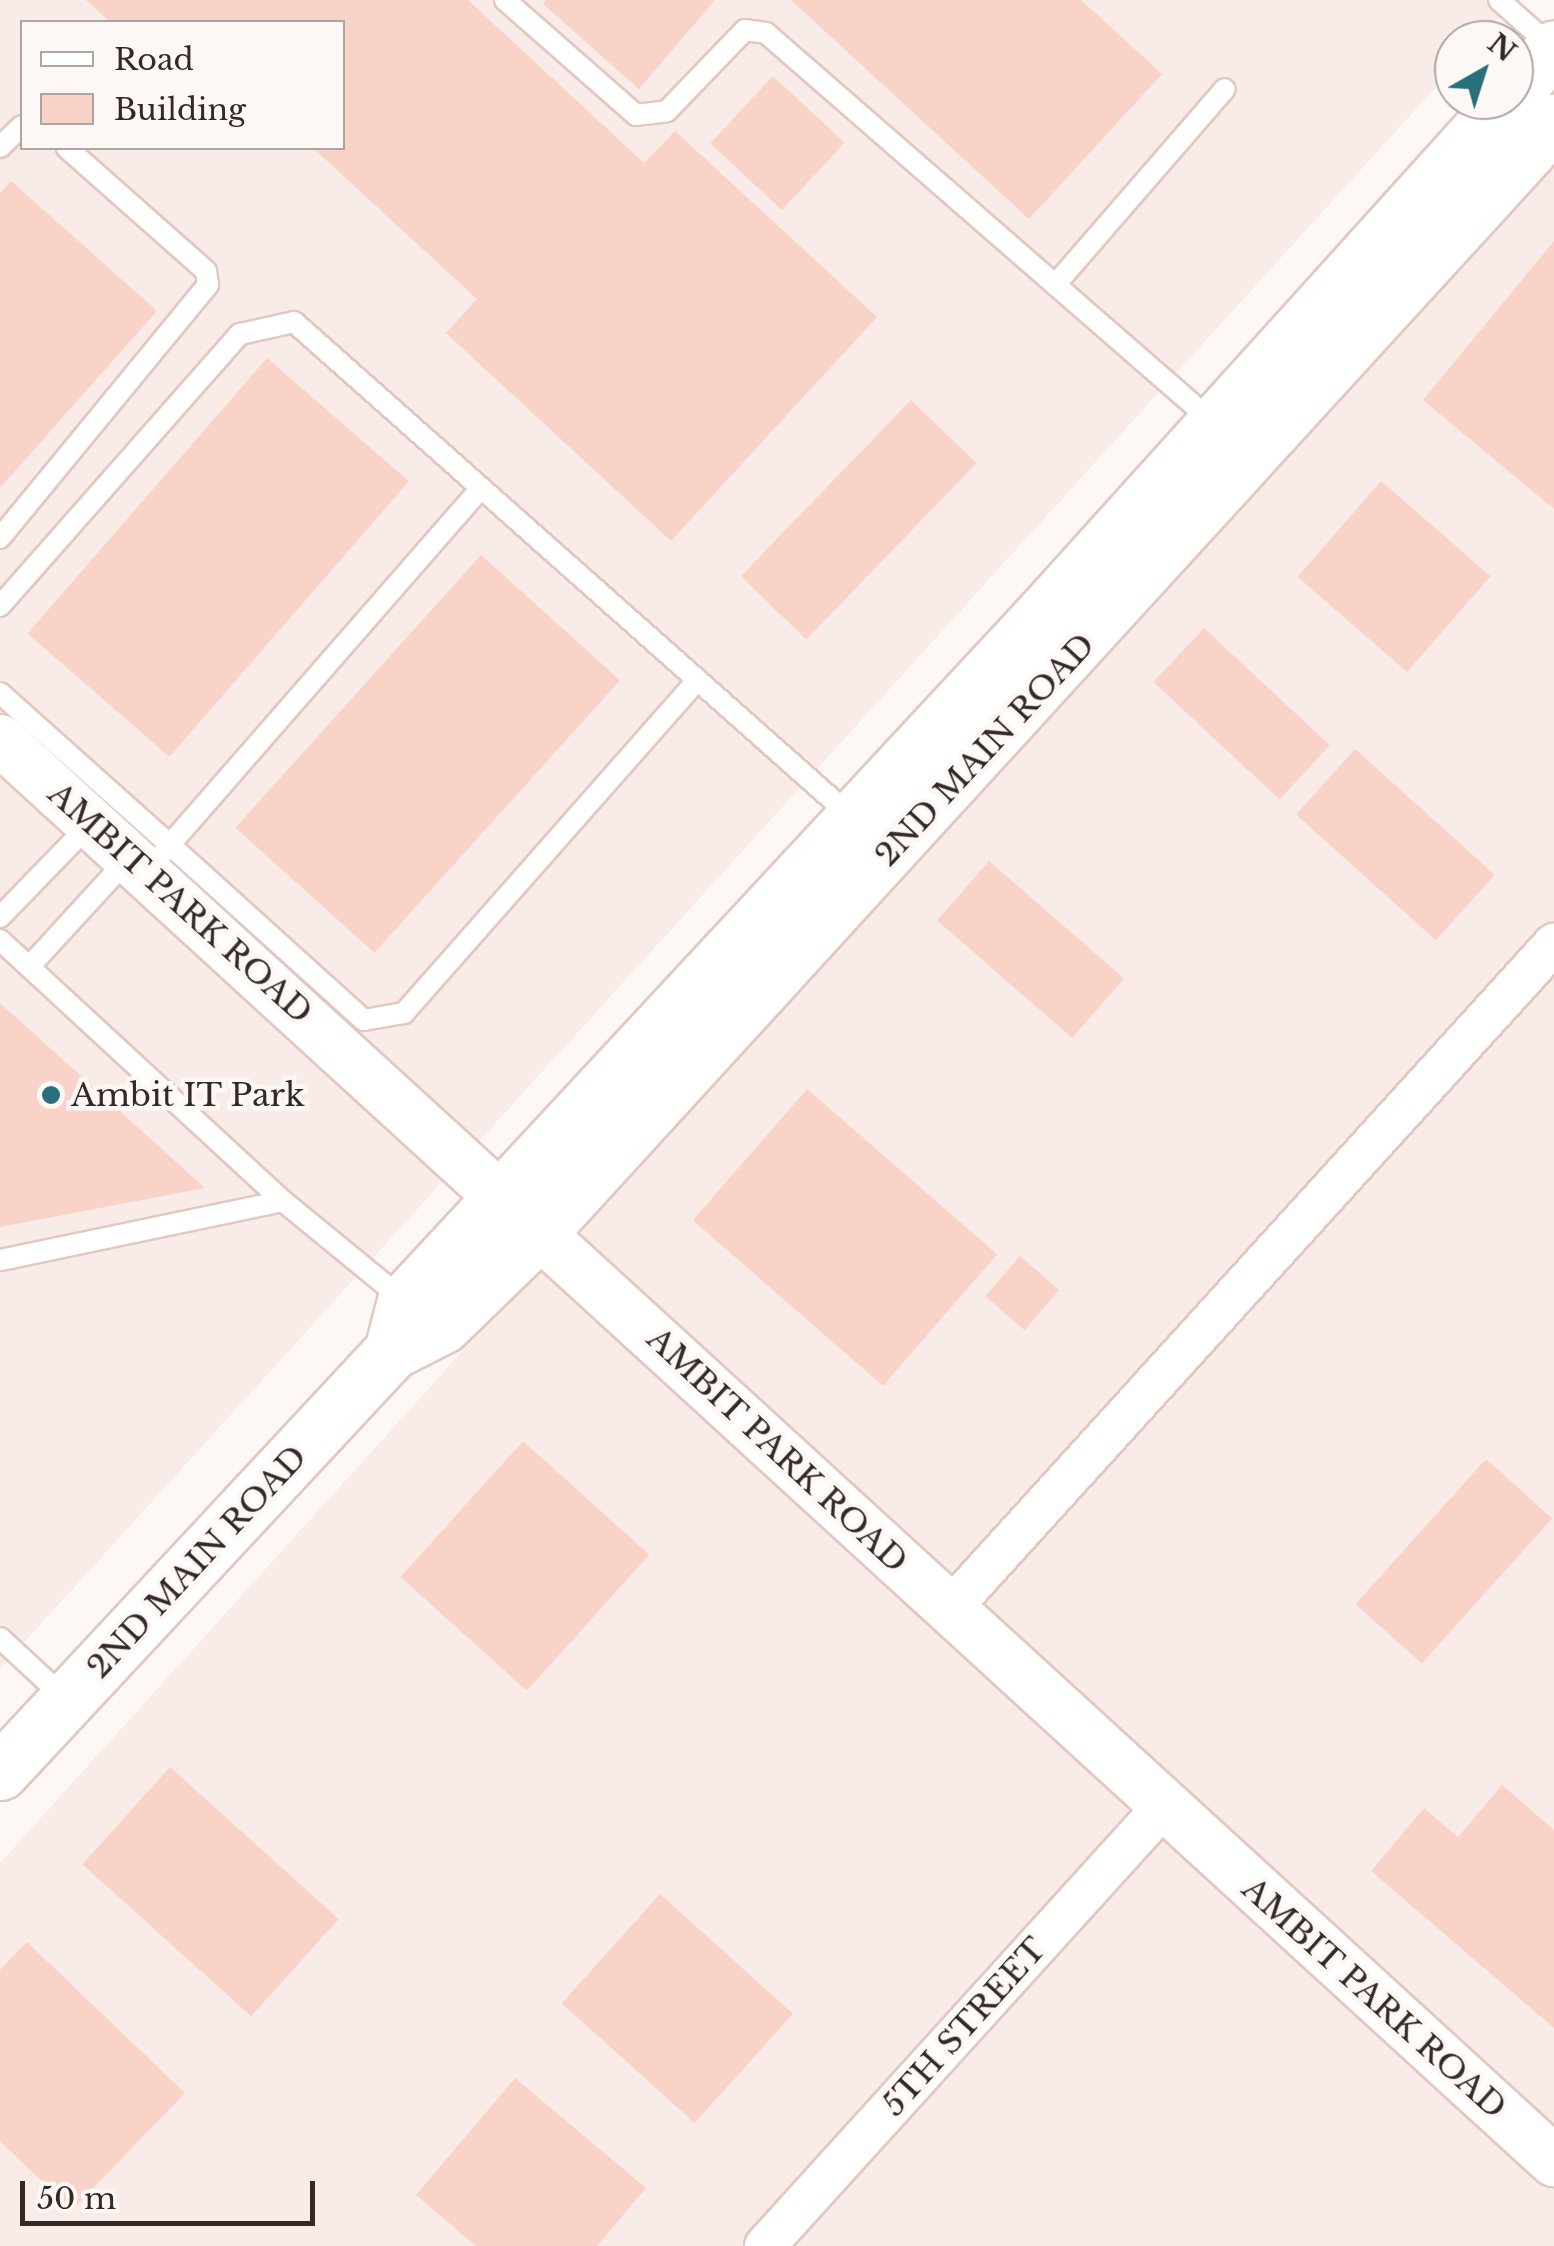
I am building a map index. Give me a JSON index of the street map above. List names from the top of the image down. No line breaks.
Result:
{"streets":{"main road":["2ND MAIN ROAD"],"street":["AMBIT PARK ROAD","5TH STREET"]},"crossings":[["2ND MAIN ROAD","AMBIT PARK ROAD"],["AMBIT PARK ROAD","5TH STREET"]],"places":["Ambit IT Park"],"legend":["Road","Building"],"scale_bar":"50 m","north":"top right"}
